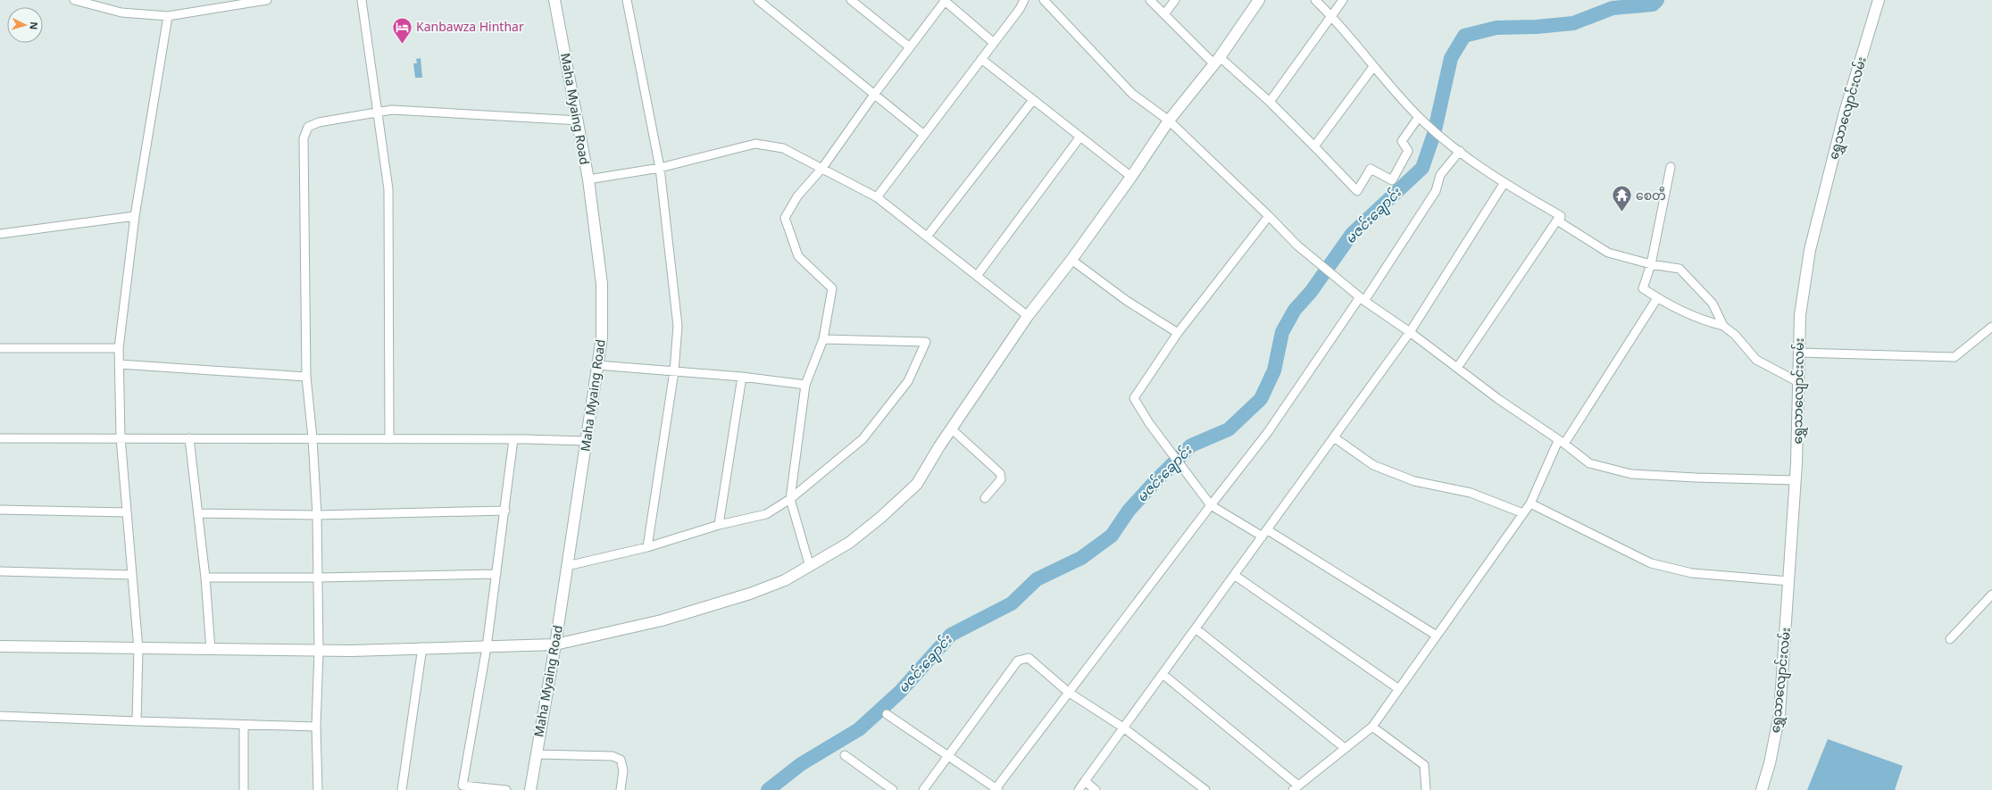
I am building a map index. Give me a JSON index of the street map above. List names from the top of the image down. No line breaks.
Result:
{"streets":{"street":["ရွှေသာလျောင်းလမ်း","Maha Myaing Road"]},"water":["မဇင်းချောင်း"],"places":{"hotel":["Kanbawza Hinthar"],"temple":["စေတီ"]},"north":"right"}
